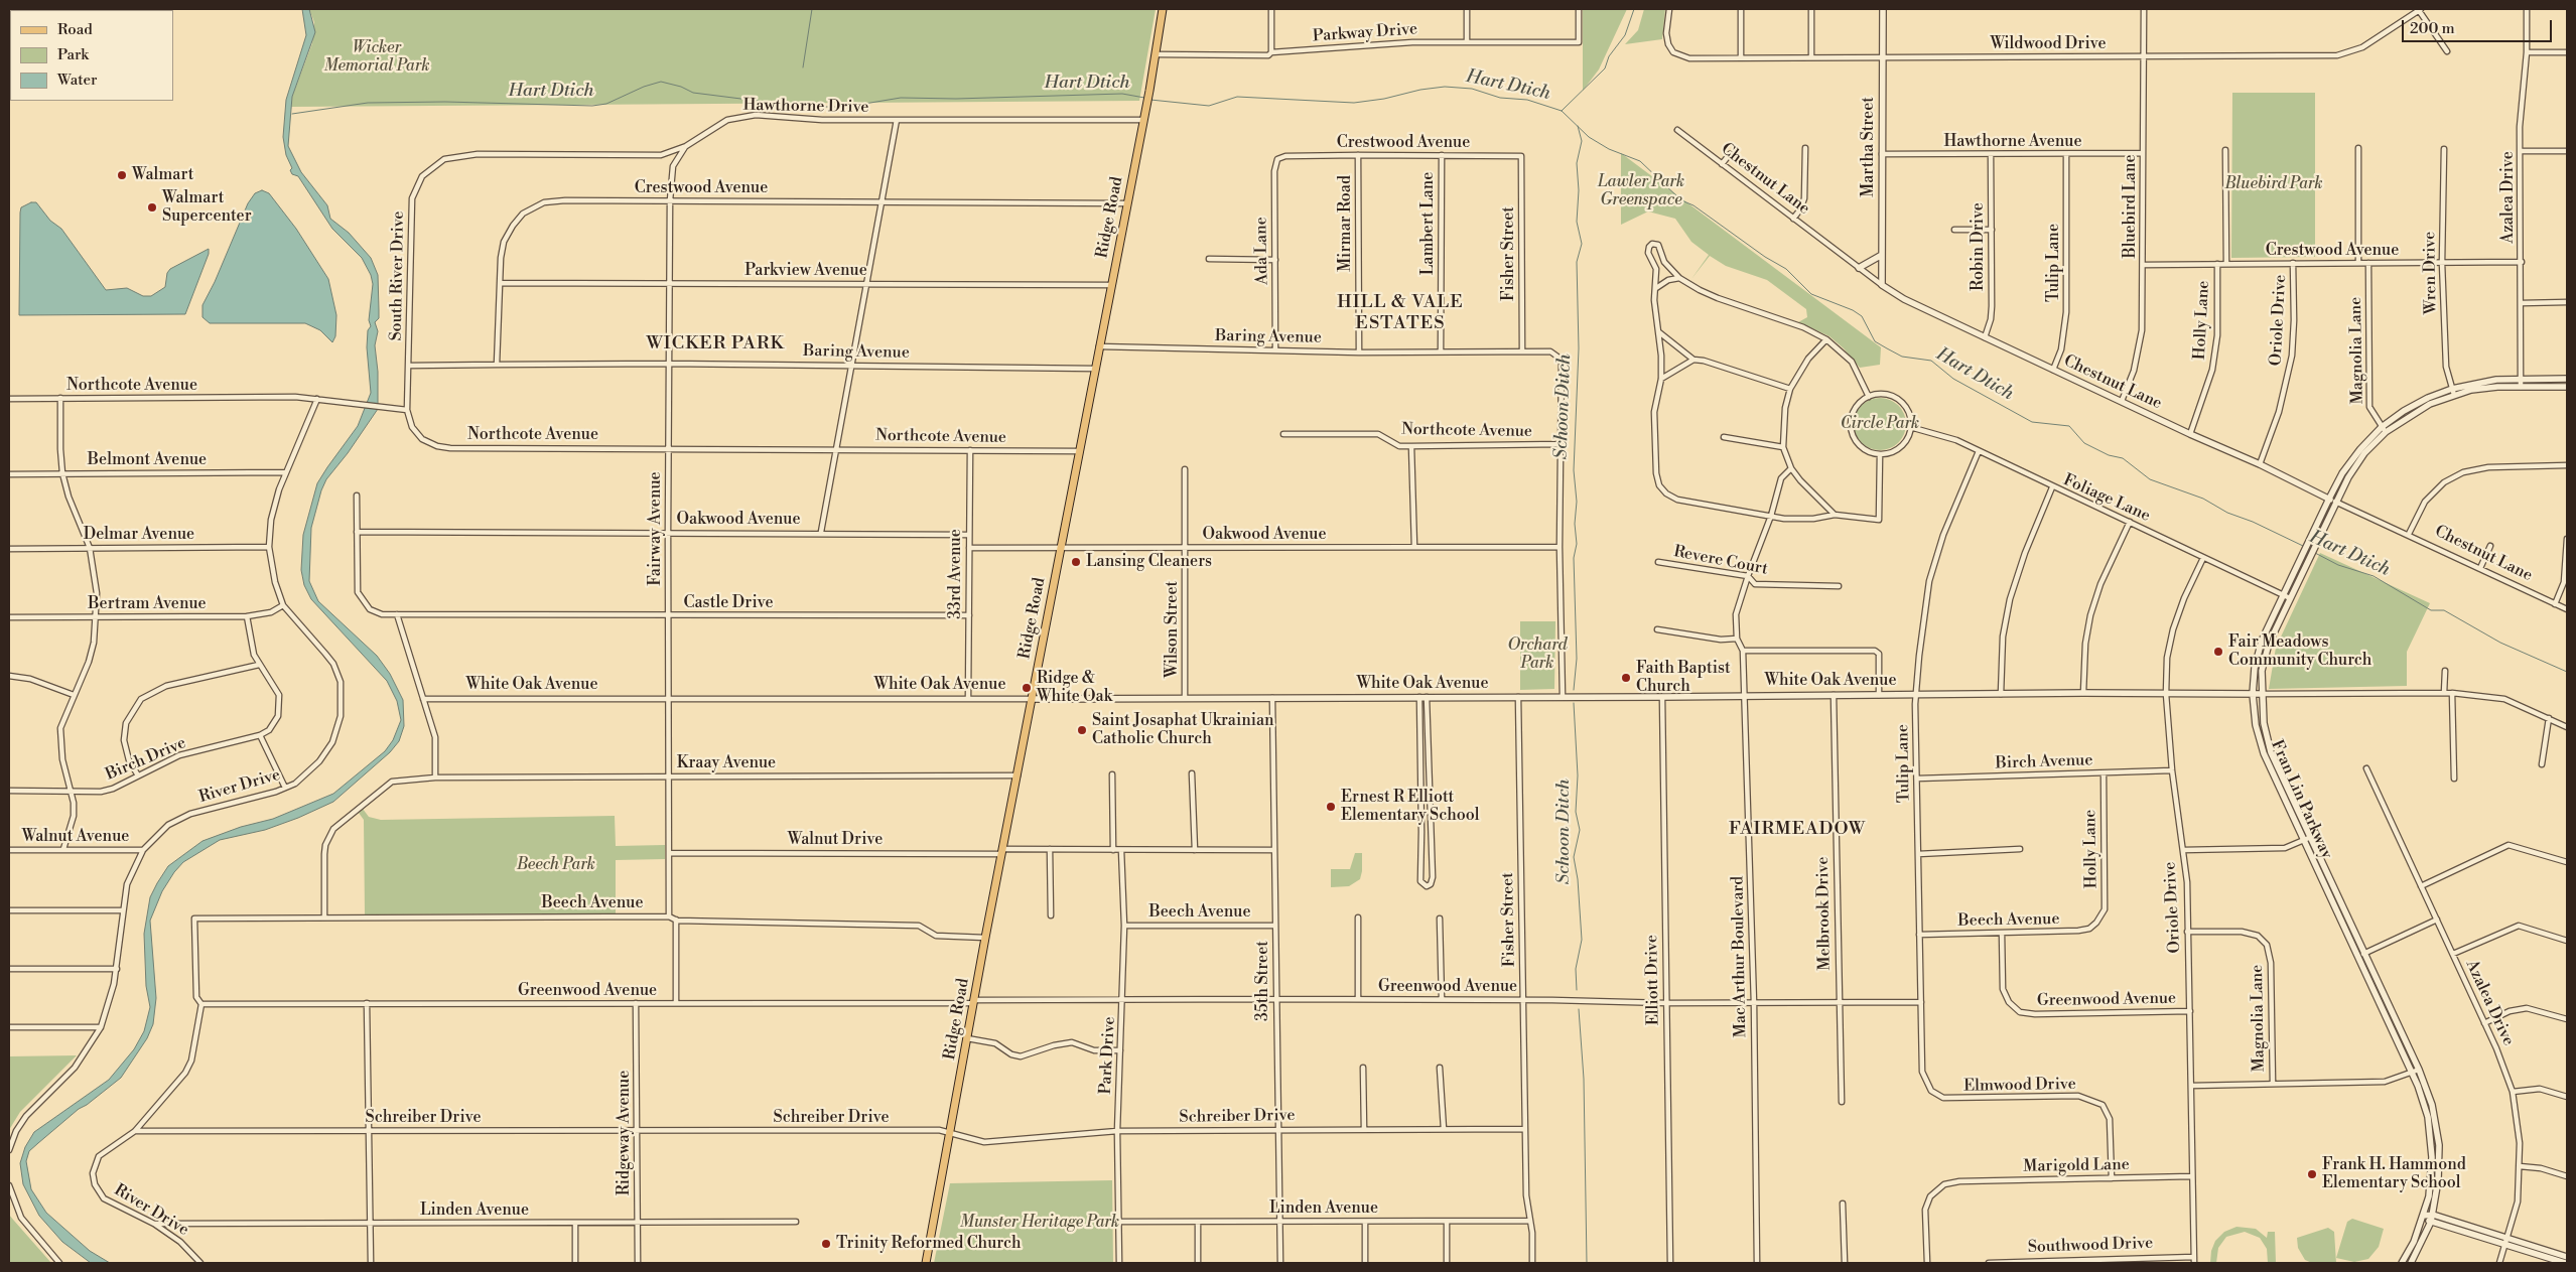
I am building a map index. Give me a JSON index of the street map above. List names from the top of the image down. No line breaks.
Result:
{"streets":{"main road":["Ridge Road"],"street":["Parkway Drive","Wildwood Drive","Hawthorne Drive","Hawthorne Avenue","Crestwood Avenue","Martha Street","Chestnut Lane","Azalea Drive","Bluebird Lane","Mirmar Road","Lambert Lane","Robin Drive","Ada Lane","Fisher Street","Tulip Lane","Parkview Avenue","Wren Drive","South River Drive","Holly Lane","Oriole Drive","Baring Avenue","Magnolia Lane","Northcote Avenue","Belmont Avenue","Foliage Lane","Oakwood Avenue","Fairway Avenue","Delmar Avenue","Revere Court","33rd Avenue","Castle Drive","Bertram Avenue","Wilson Street","White Oak Avenue","Birch Drive","Birch Avenue","Kraay Avenue","River Drive","Fran Lin Parkway","Walnut Avenue","Walnut Drive","Beech Avenue","Melbrook Drive","Mac Arthur Boulevard","Elliott Drive","35th Street","Greenwood Avenue","Park Drive","Elmwood Drive","Schreiber Drive","Ridgeway Avenue","Marigold Lane","Linden Avenue","Southwood Drive"]},"crossings":[["Parkway Drive","Ridge Road"],["Wildwood Drive","Martha Street"],["Wildwood Drive","Bluebird Lane"],["Hawthorne Drive","Ridge Road"],["Hawthorne Drive","South River Drive"],["Hawthorne Drive","Fairway Avenue"],["Hawthorne Avenue","Martha Street"],["Hawthorne Avenue","Bluebird Lane"],["Hawthorne Avenue","Robin Drive"],["Hawthorne Avenue","Tulip Lane"],["Crestwood Avenue","Azalea Drive"],["Crestwood Avenue","Bluebird Lane"],["Crestwood Avenue","Ridge Road"],["Crestwood Avenue","Mirmar Road"],["Crestwood Avenue","Lambert Lane"],["Crestwood Avenue","Ada Lane"],["Crestwood Avenue","Fisher Street"],["Crestwood Avenue","Parkview Avenue"],["Crestwood Avenue","Wren Drive"],["Crestwood Avenue","Holly Lane"],["Crestwood Avenue","Oriole Drive"],["Crestwood Avenue","Baring Avenue"],["Crestwood Avenue","Magnolia Lane"],["Crestwood Avenue","Fairway Avenue"],["Martha Street","Chestnut Lane"],["Chestnut Lane","Bluebird Lane"],["Chestnut Lane","Robin Drive"],["Chestnut Lane","Tulip Lane"],["Chestnut Lane","Holly Lane"],["Chestnut Lane","Oriole Drive"],["Chestnut Lane","Fran Lin Parkway"],["Azalea Drive","Fran Lin Parkway"],["Ridge Road","Parkview Avenue"],["Ridge Road","Baring Avenue"],["Ridge Road","Northcote Avenue"],["Ridge Road","Oakwood Avenue"],["Ridge Road","White Oak Avenue"],["Ridge Road","Kraay Avenue"],["Ridge Road","Walnut Drive"],["Ridge Road","Beech Avenue"],["Ridge Road","Greenwood Avenue"],["Ridge Road","Schreiber Drive"],["Mirmar Road","Baring Avenue"],["Lambert Lane","Baring Avenue"],["Ada Lane","Baring Avenue"],["Fisher Street","Baring Avenue"],["Fisher Street","White Oak Avenue"],["Fisher Street","Greenwood Avenue"],["Fisher Street","Schreiber Drive"],["Fisher Street","Linden Avenue"],["Tulip Lane","Foliage Lane"],["Tulip Lane","White Oak Avenue"],["Tulip Lane","Birch Avenue"],["Tulip Lane","Beech Avenue"],["Tulip Lane","Greenwood Avenue"],["Tulip Lane","Elmwood Drive"],["Parkview Avenue","Fairway Avenue"],["Wren Drive","Fran Lin Parkway"],["South River Drive","Northcote Avenue"],["Holly Lane","Birch Avenue"],["Holly Lane","Beech Avenue"],["Oriole Drive","Magnolia Lane"],["Oriole Drive","Foliage Lane"],["Oriole Drive","White Oak Avenue"],["Oriole Drive","Birch Avenue"],["Oriole Drive","Greenwood Avenue"],["Oriole Drive","Marigold Lane"],["Oriole Drive","Southwood Drive"],["Baring Avenue","Northcote Avenue"],["Baring Avenue","Fairway Avenue"],["Magnolia Lane","Fran Lin Parkway"],["Northcote Avenue","Fairway Avenue"],["Northcote Avenue","33rd Avenue"],["Northcote Avenue","River Drive"],["Belmont Avenue","River Drive"],["Foliage Lane","Fran Lin Parkway"],["Oakwood Avenue","Fairway Avenue"],["Oakwood Avenue","33rd Avenue"],["Oakwood Avenue","Wilson Street"],["Fairway Avenue","Castle Drive"],["Fairway Avenue","White Oak Avenue"],["Fairway Avenue","Kraay Avenue"],["Fairway Avenue","Walnut Drive"],["Fairway Avenue","Beech Avenue"],["Delmar Avenue","River Drive"],["33rd Avenue","Castle Drive"],["33rd Avenue","White Oak Avenue"],["Bertram Avenue","River Drive"],["Wilson Street","White Oak Avenue"],["White Oak Avenue","Fran Lin Parkway"],["White Oak Avenue","Melbrook Drive"],["White Oak Avenue","Mac Arthur Boulevard"],["White Oak Avenue","Elliott Drive"],["White Oak Avenue","35th Street"],["River Drive","Walnut Avenue"],["River Drive","Beech Avenue"],["River Drive","Greenwood Avenue"],["River Drive","Schreiber Drive"],["River Drive","Linden Avenue"],["Walnut Drive","35th Street"],["Walnut Drive","Park Drive"],["Beech Avenue","35th Street"],["Beech Avenue","Greenwood Avenue"],["Beech Avenue","Park Drive"],["Melbrook Drive","Greenwood Avenue"],["Mac Arthur Boulevard","Greenwood Avenue"],["Elliott Drive","Greenwood Avenue"],["35th Street","Greenwood Avenue"],["35th Street","Schreiber Drive"],["35th Street","Linden Avenue"],["Greenwood Avenue","Park Drive"],["Greenwood Avenue","Ridgeway Avenue"],["Park Drive","Schreiber Drive"],["Park Drive","Linden Avenue"],["Elmwood Drive","Marigold Lane"],["Schreiber Drive","Ridgeway Avenue"],["Ridgeway Avenue","Linden Avenue"]],"districts":["HILL & VALE ESTATES","WICKER PARK","FAIRMEADOW"],"water":["Hart Dtich","Schoon Ditch"],"parks":["Wicker Memorial Park","Lawler Park Greenspace","Bluebird Park","Circle Park","Orchard Park","Beech Park","Munster Heritage Park"],"places":["Walmart","Walmart Supercenter","Lansing Cleaners","Fair Meadows Community Church","Faith Baptist Church","Ridge & White Oak","Saint Josaphat Ukrainian Catholic Church","Ernest R Elliott Elementary School","Frank H. Hammond Elementary School","Trinity Reformed Church"],"legend":["Road","Park","Water"],"scale_bar":"200 m"}
